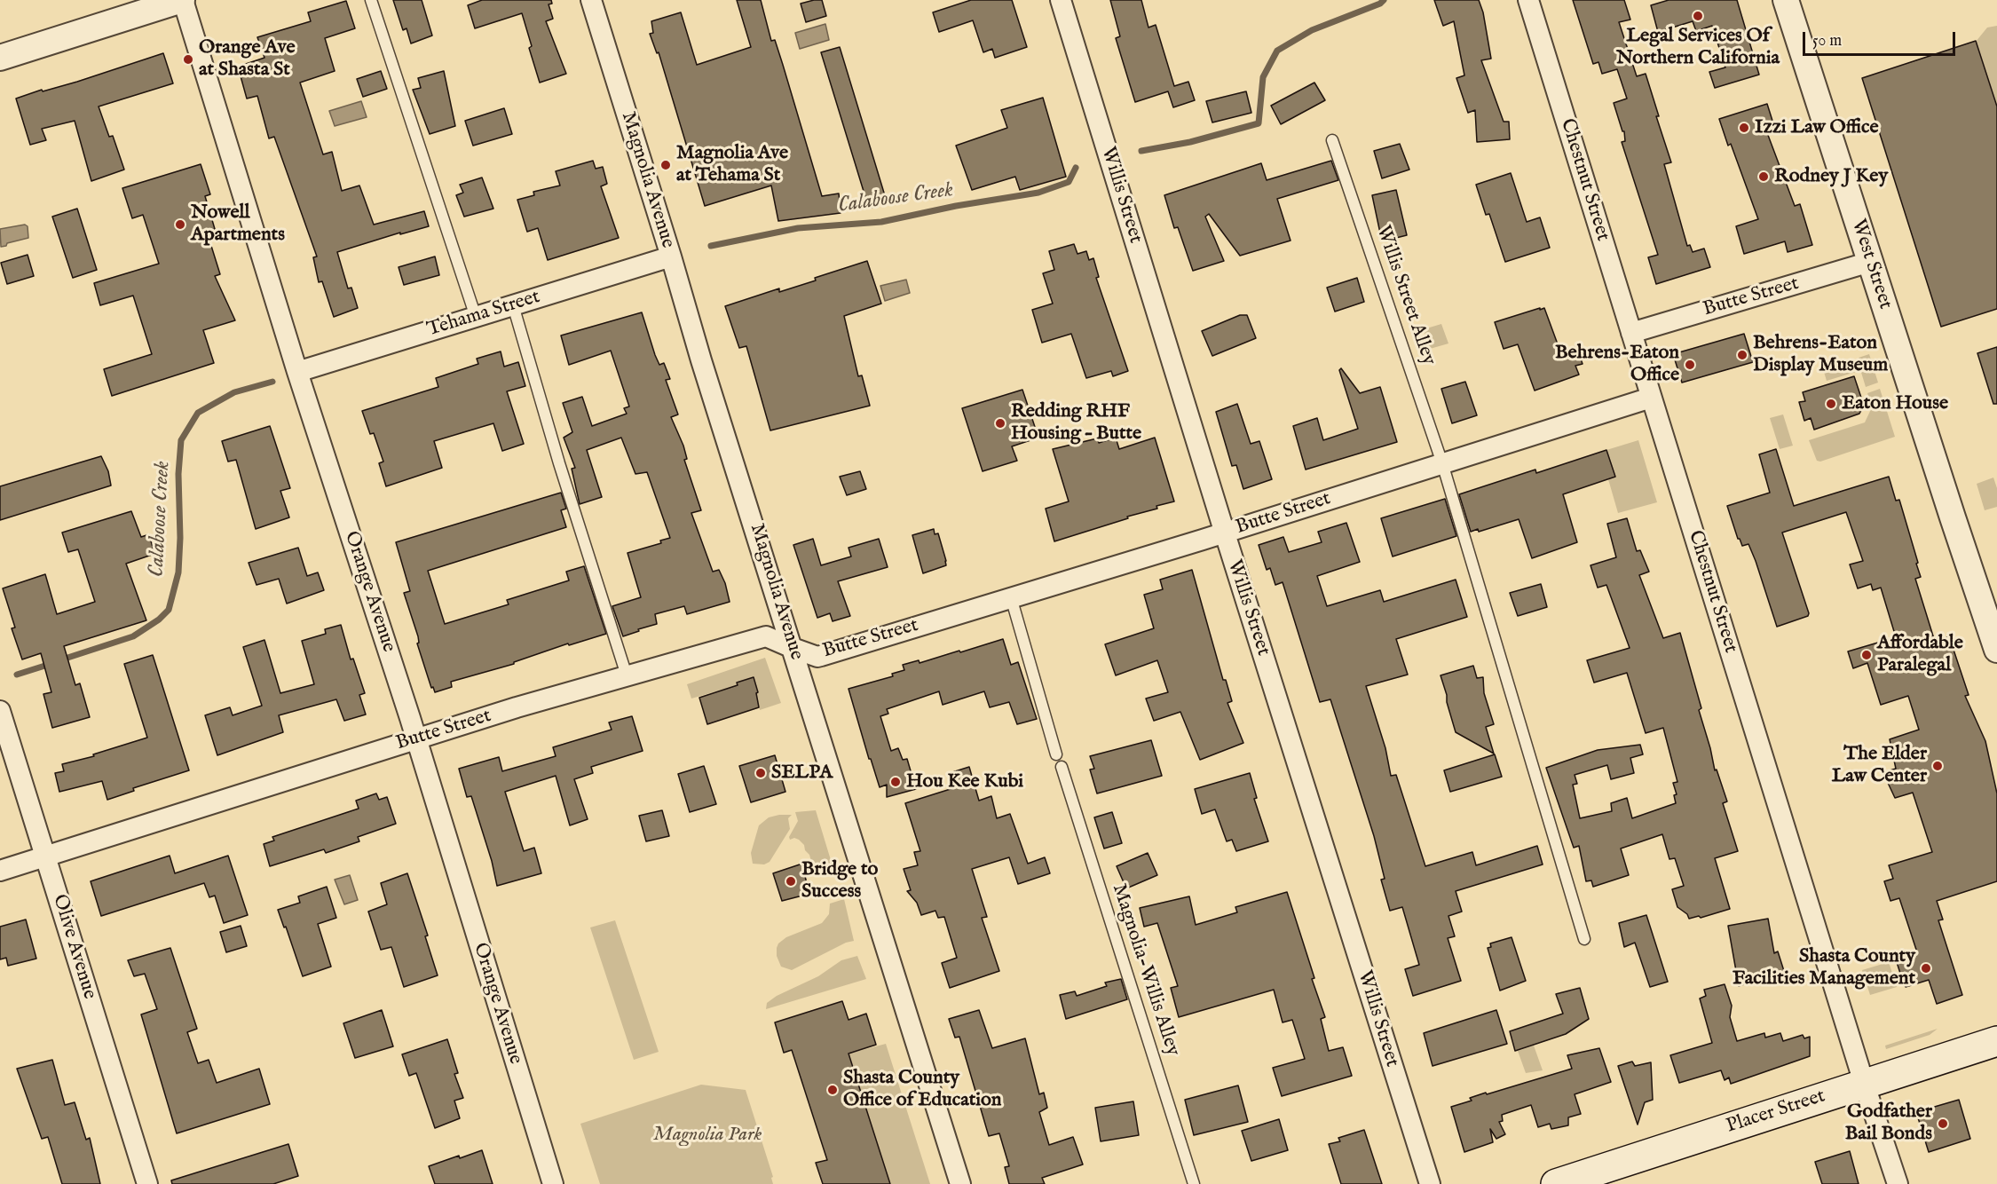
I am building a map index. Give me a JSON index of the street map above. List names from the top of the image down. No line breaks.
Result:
{"streets":{"main road":["Placer Street"],"street":["Magnolia Avenue","Chestnut Street","Willis Street","West Street","Butte Street","Tehama Street","Orange Avenue","Olive Avenue"],"lane":["Willis Street Alley","Magnolia-Willis Alley"]},"crossings":[["Magnolia Avenue","Butte Street"],["Magnolia Avenue","Tehama Street"],["Chestnut Street","Butte Street"],["Chestnut Street","Placer Street"],["Willis Street","Butte Street"],["West Street","Butte Street"],["Willis Street Alley","Butte Street"],["Butte Street","Orange Avenue"],["Butte Street","Olive Avenue"],["Tehama Street","Orange Avenue"]],"water":["Calaboose Creek"],"parks":["Magnolia Park"],"places":["Legal Services Of Northern California","Orange Ave at Shasta St","Izzi Law Office","Magnolia Ave at Tehama St","Rodney J Key","Nowell Apartments","Behrens-Eaton Display Museum","Behrens-Eaton Office","Eaton House","Redding RHF Housing – Butte","Affordable Paralegal","The Elder Law Center","SELPA","Hou Kee Kubi","Bridge to Success","Shasta County Facilities Management","Shasta County Office of Education","Godfather Bail Bonds"],"scale_bar":"50 m"}
